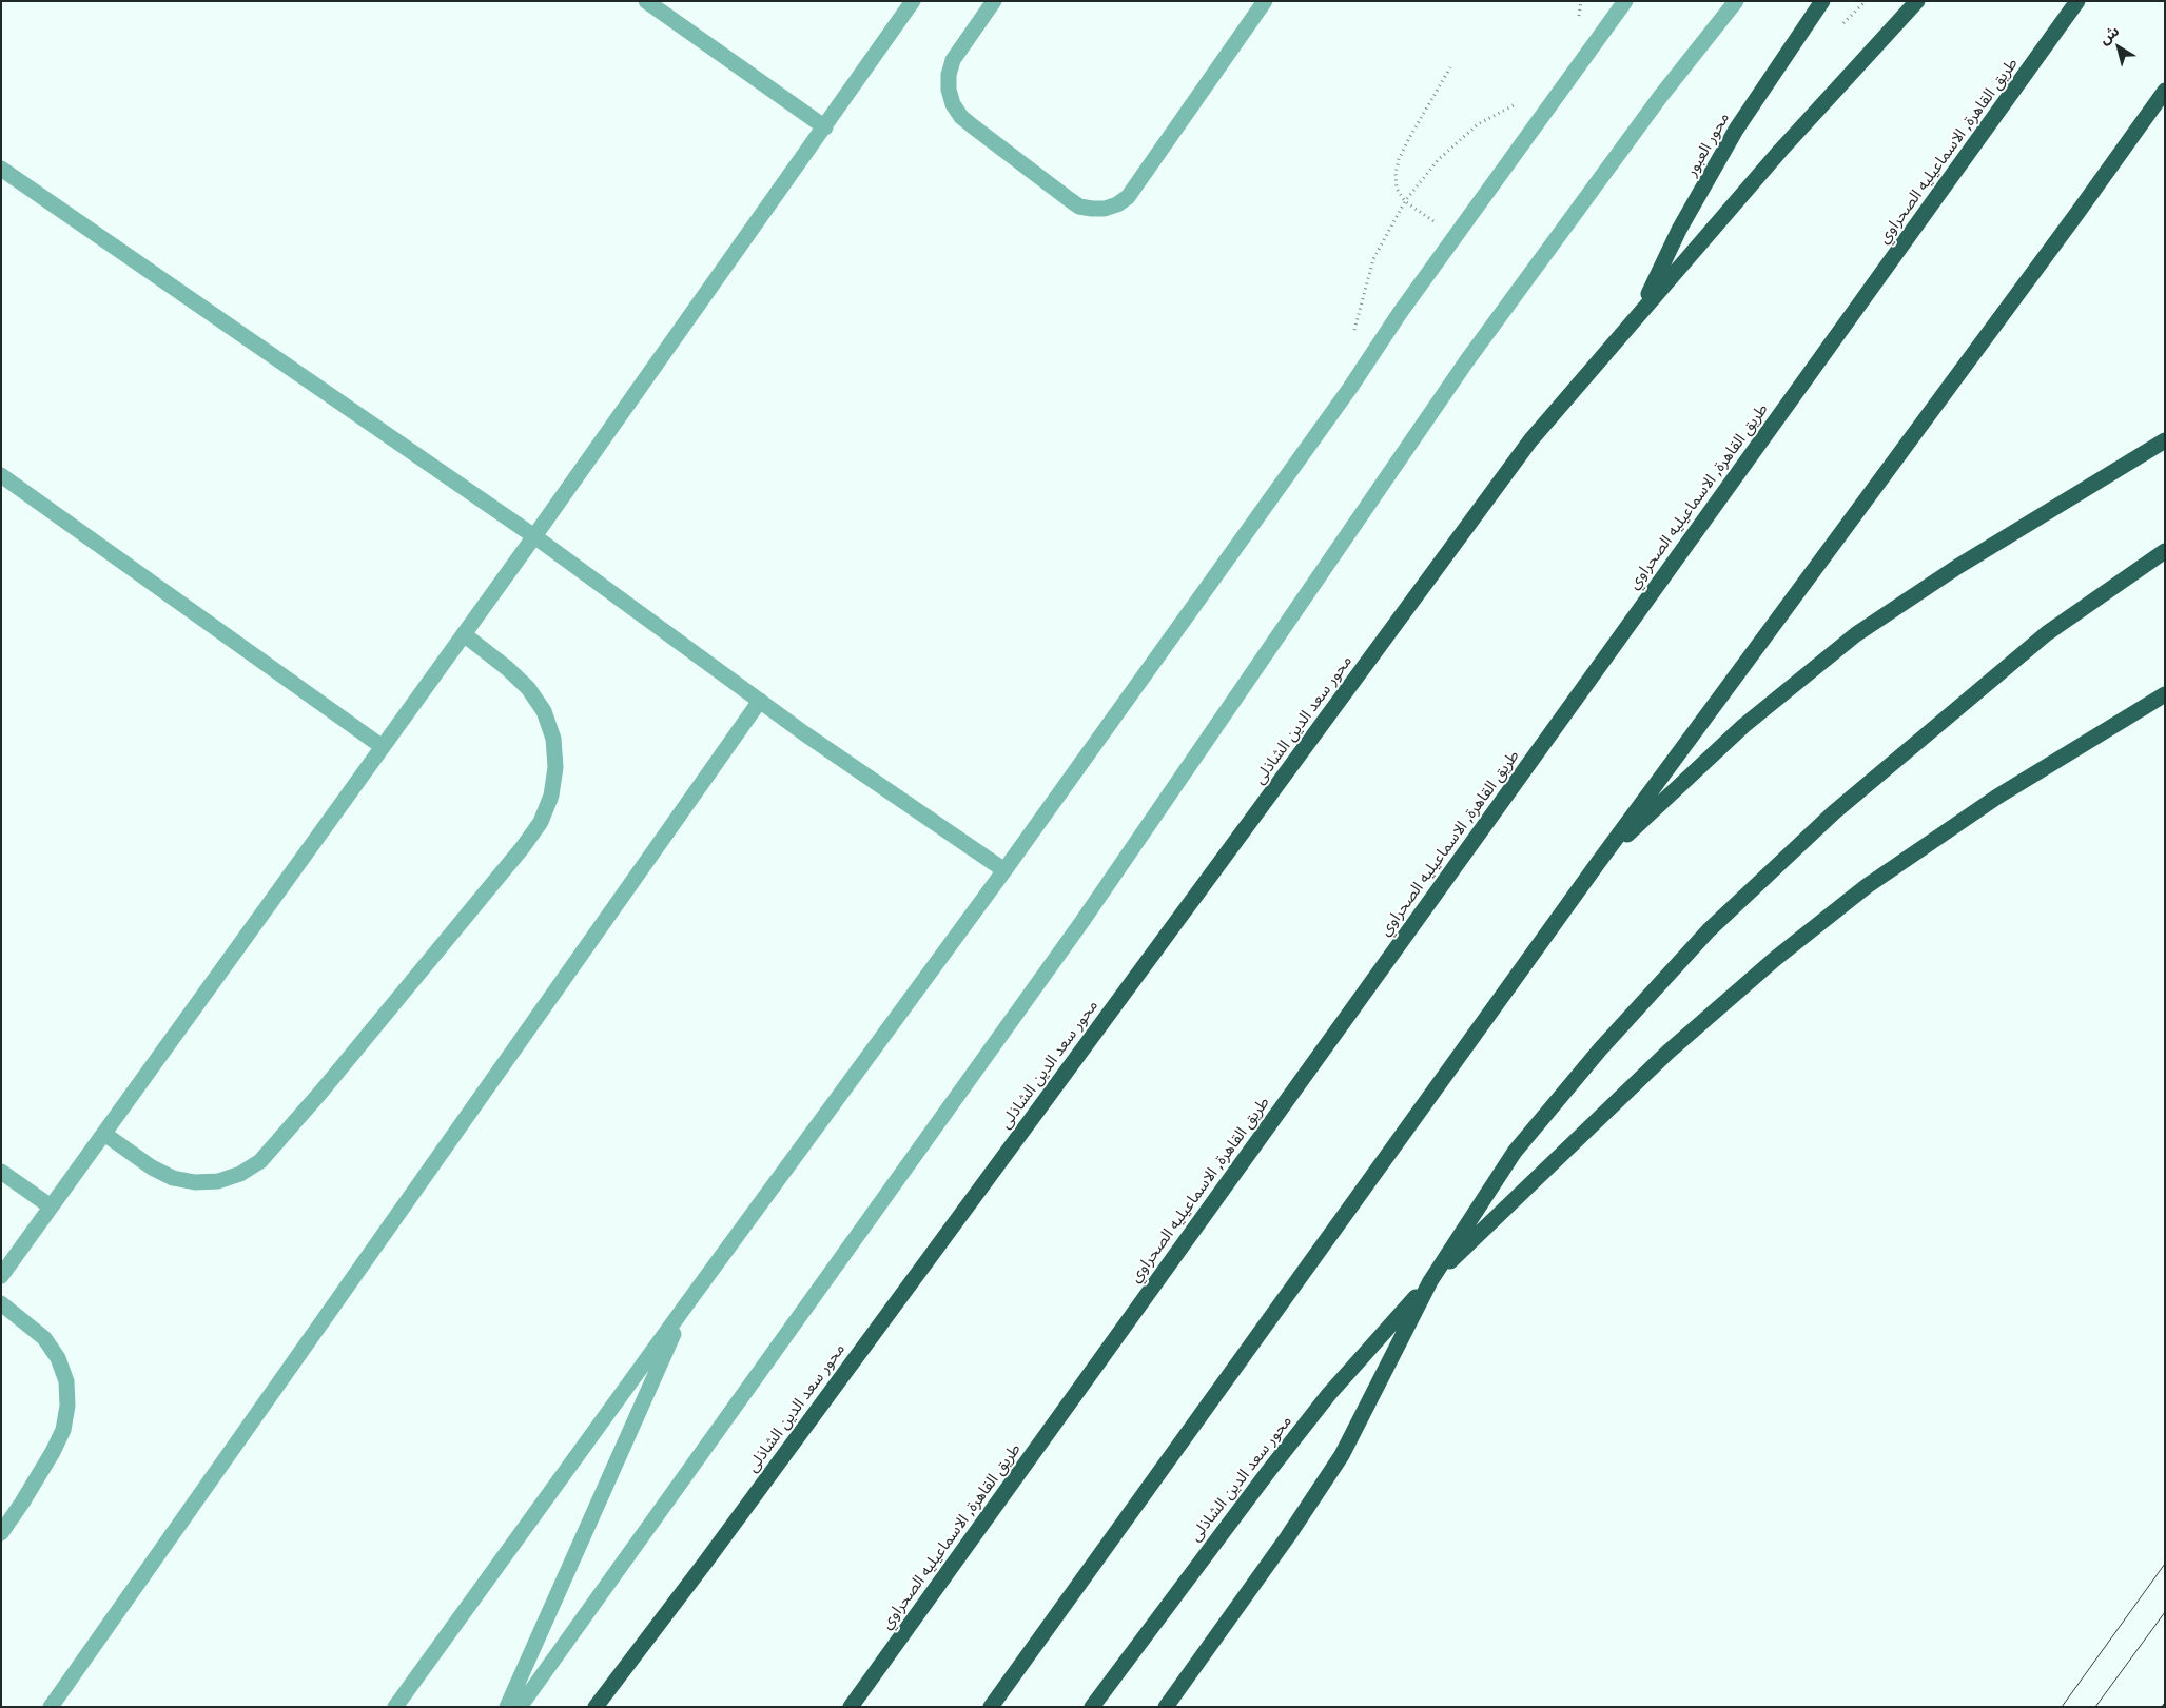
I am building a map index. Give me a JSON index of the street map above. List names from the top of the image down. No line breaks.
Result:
{"streets":{"highway":["محور العبور","طريق القاهرة, الاسماعيليه الصحراوي","محور سعد الدين الشاذلى"]},"crossings":[["محور العبور","محور سعد الدين الشاذلى"]],"north":"top left"}
